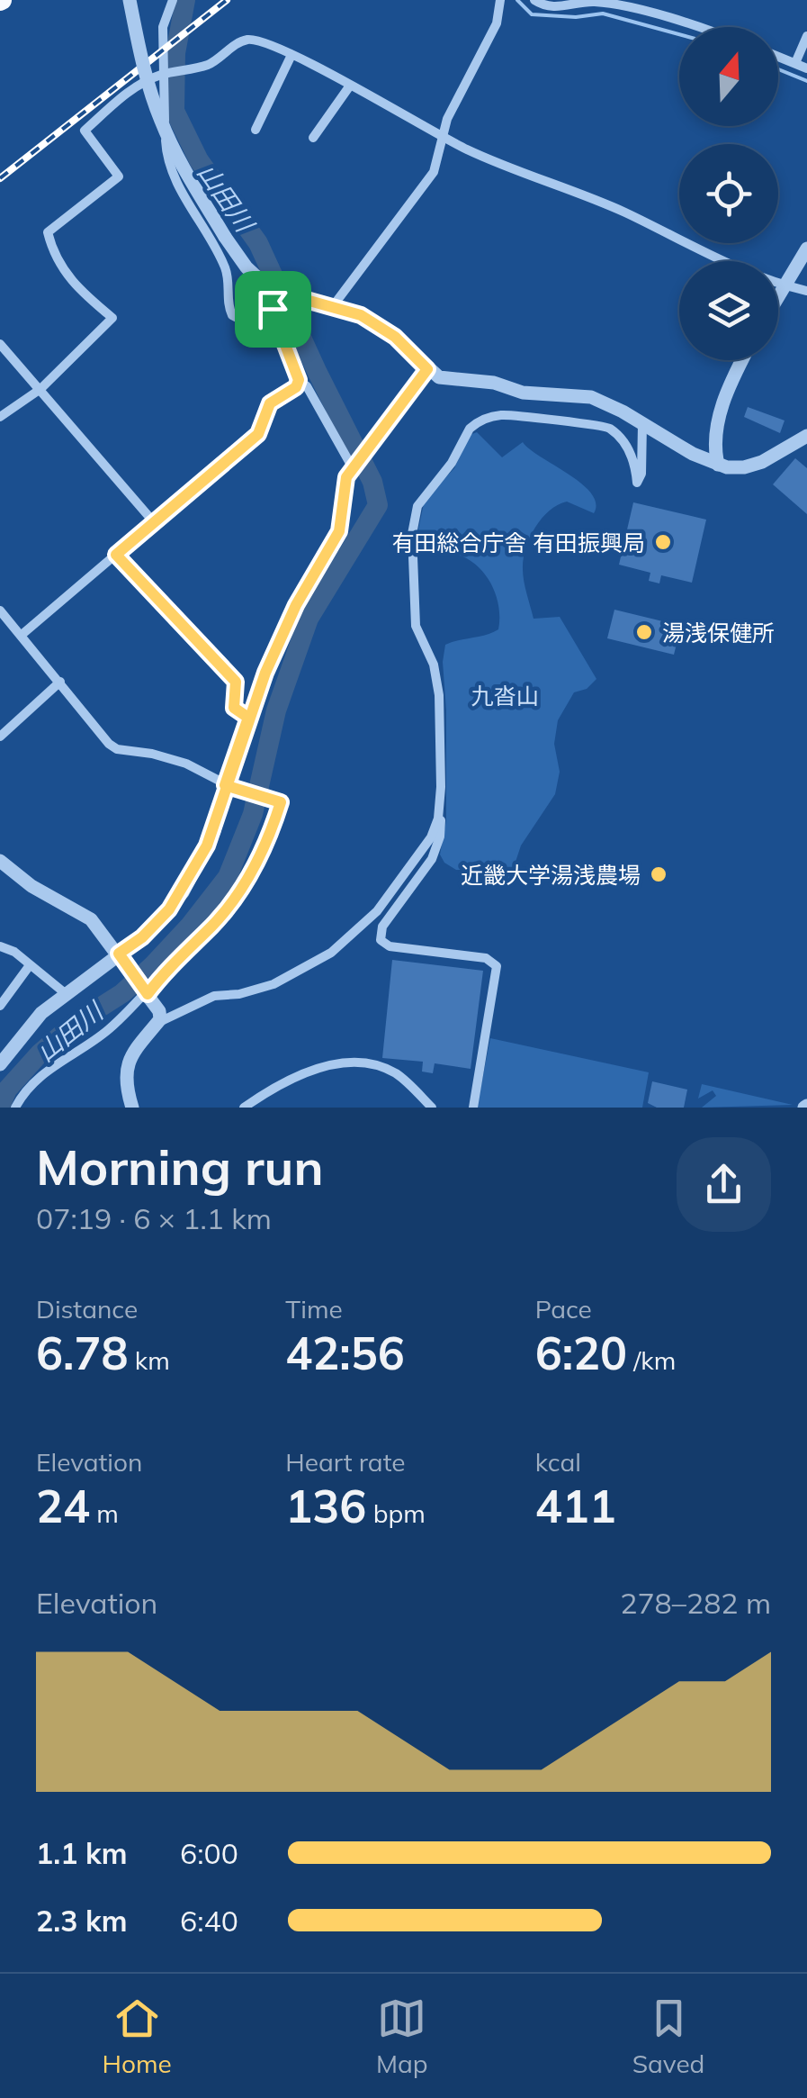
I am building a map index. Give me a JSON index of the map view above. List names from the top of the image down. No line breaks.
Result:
{"water":["山田川"],"parks":["九沓山"],"places":["有田総合庁舎 有田振興局","湯浅保健所","近畿大学湯浅農場"],"north":"top","page":{"heading":["Morning run","07:19 · 6 × 1.1 km"],"stats":[["Distance","6.78 km"],["Time","42:56"],["Pace","6:20 /km"],["Elevation","24 m"],["Heart rate","136 bpm"],["kcal","411"]],"chart":["Elevation","278–282 m"],"list":[{"name":"1.1 km","note":"6:00"},{"name":"2.3 km","note":"6:40"}],"tabs":["Home","Map","Saved"]}}
